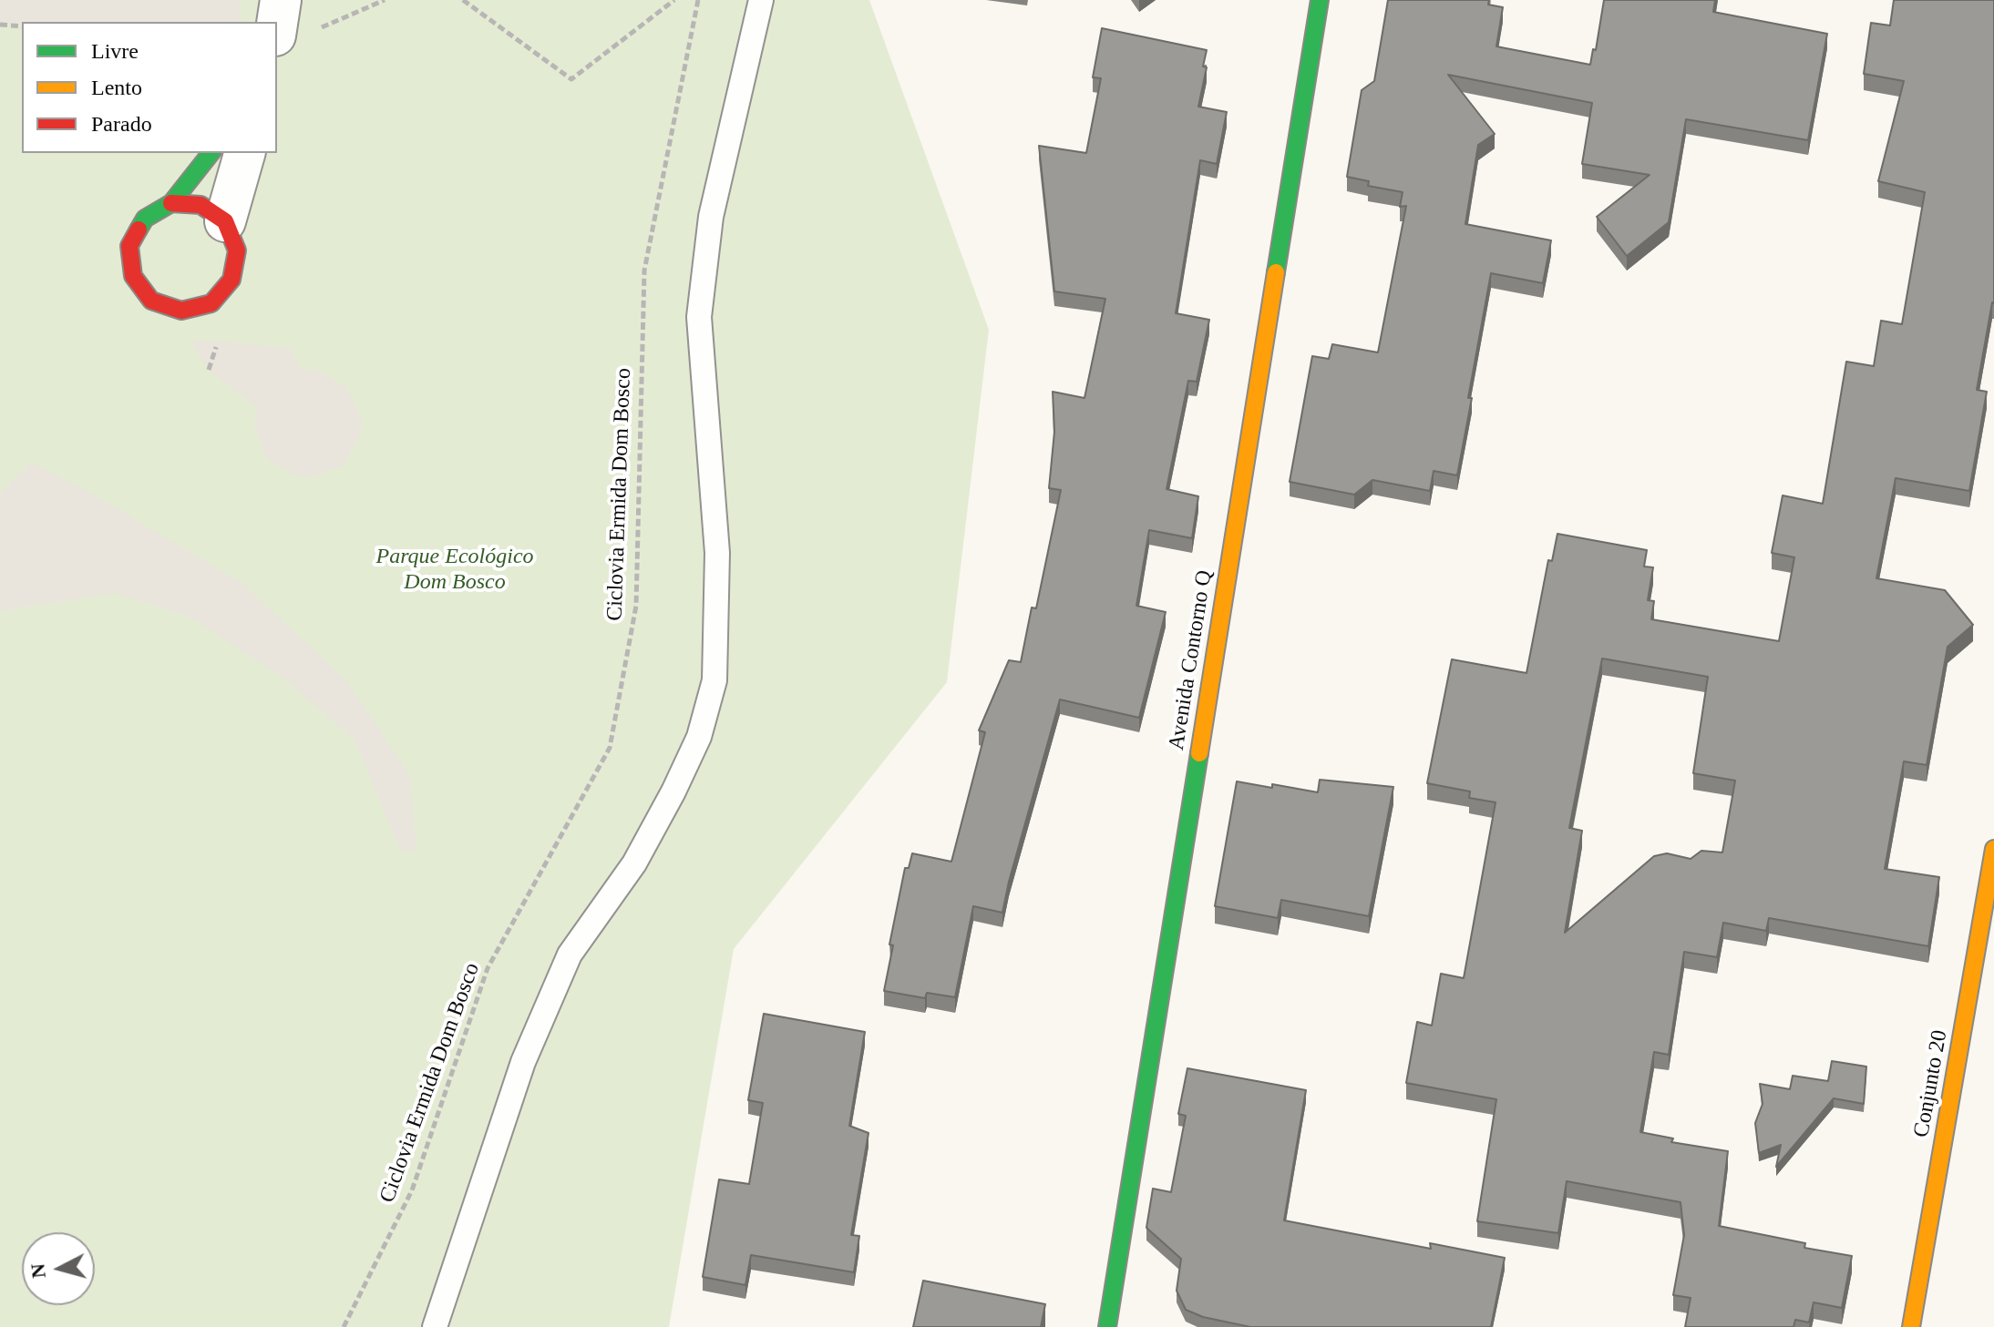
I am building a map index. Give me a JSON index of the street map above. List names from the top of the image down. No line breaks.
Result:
{"streets":{"street":["Avenida Contorno Q","Conjunto 20"],"path":["Ciclovia Ermida Dom Bosco"]},"parks":["Parque Ecológico Dom Bosco"],"legend":["Livre","Lento","Parado"],"north":"left"}
